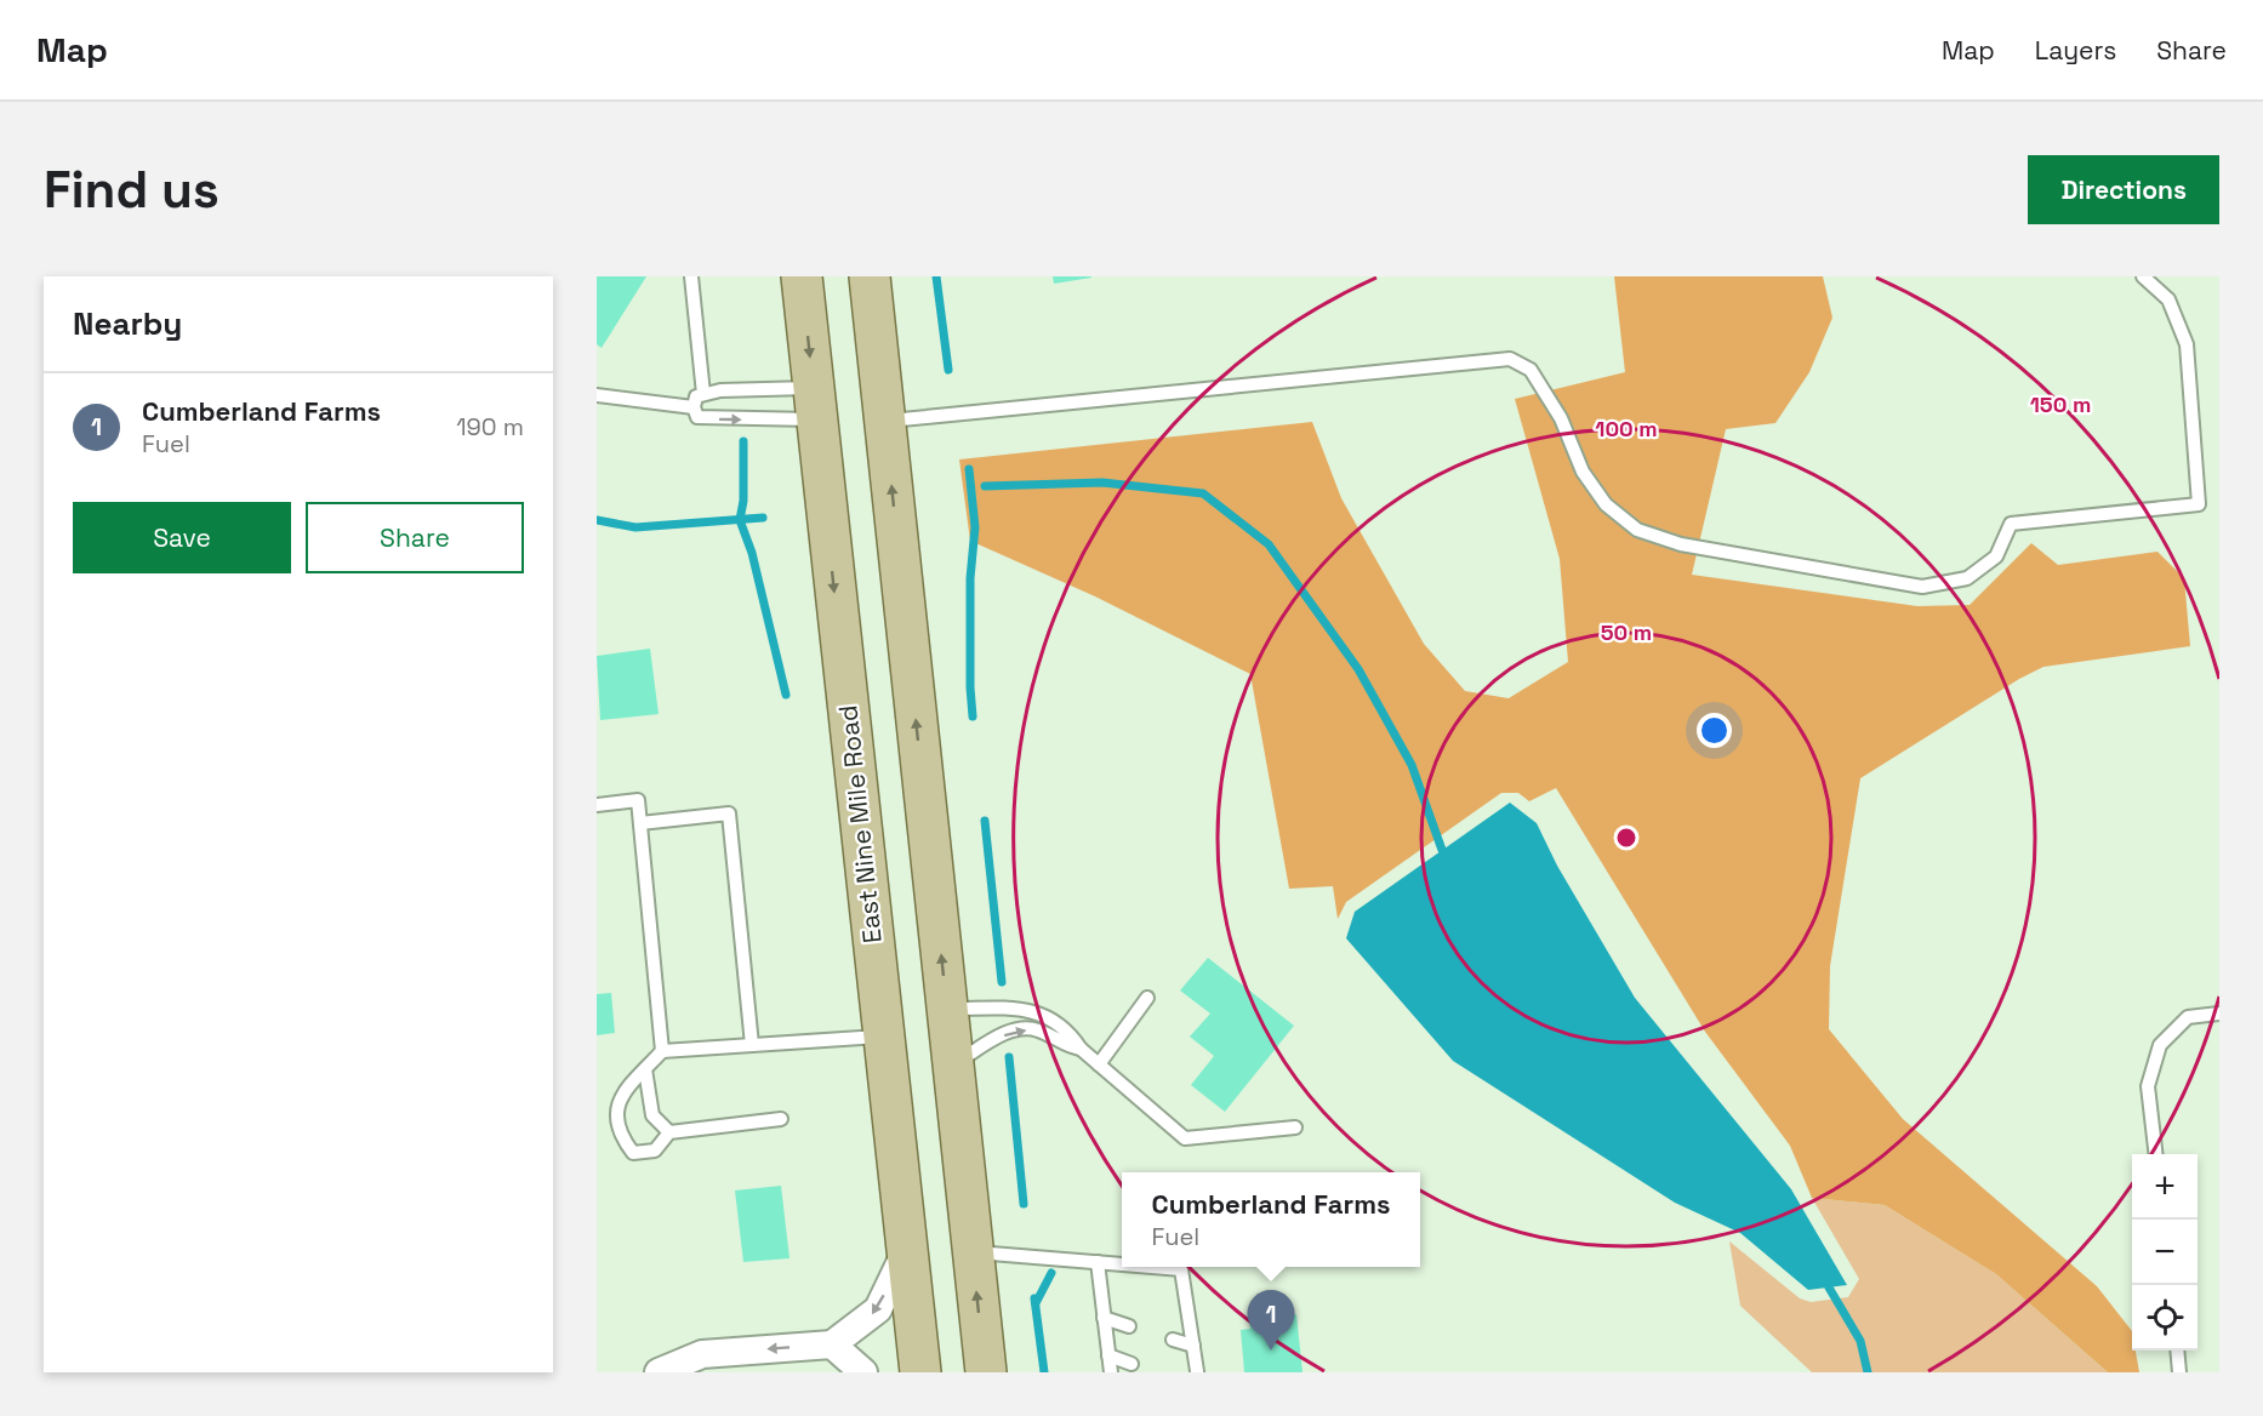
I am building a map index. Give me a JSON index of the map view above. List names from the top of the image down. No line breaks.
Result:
{"streets":{"main road":["East Nine Mile Road"]},"page":{"header":"Map","nav":["Map","Layers","Share"],"buttons":["Directions",["Save","Share"]],"title":"Find us","heading":"Nearby","list":[{"mark":"1","name":"Cumberland Farms","note":"Fuel","value":"190 m"}],"map_buttons":["+","−"],"popup":["Cumberland Farms","Fuel"],"pins":"1"},"rings":["150 m","100 m","50 m"]}
